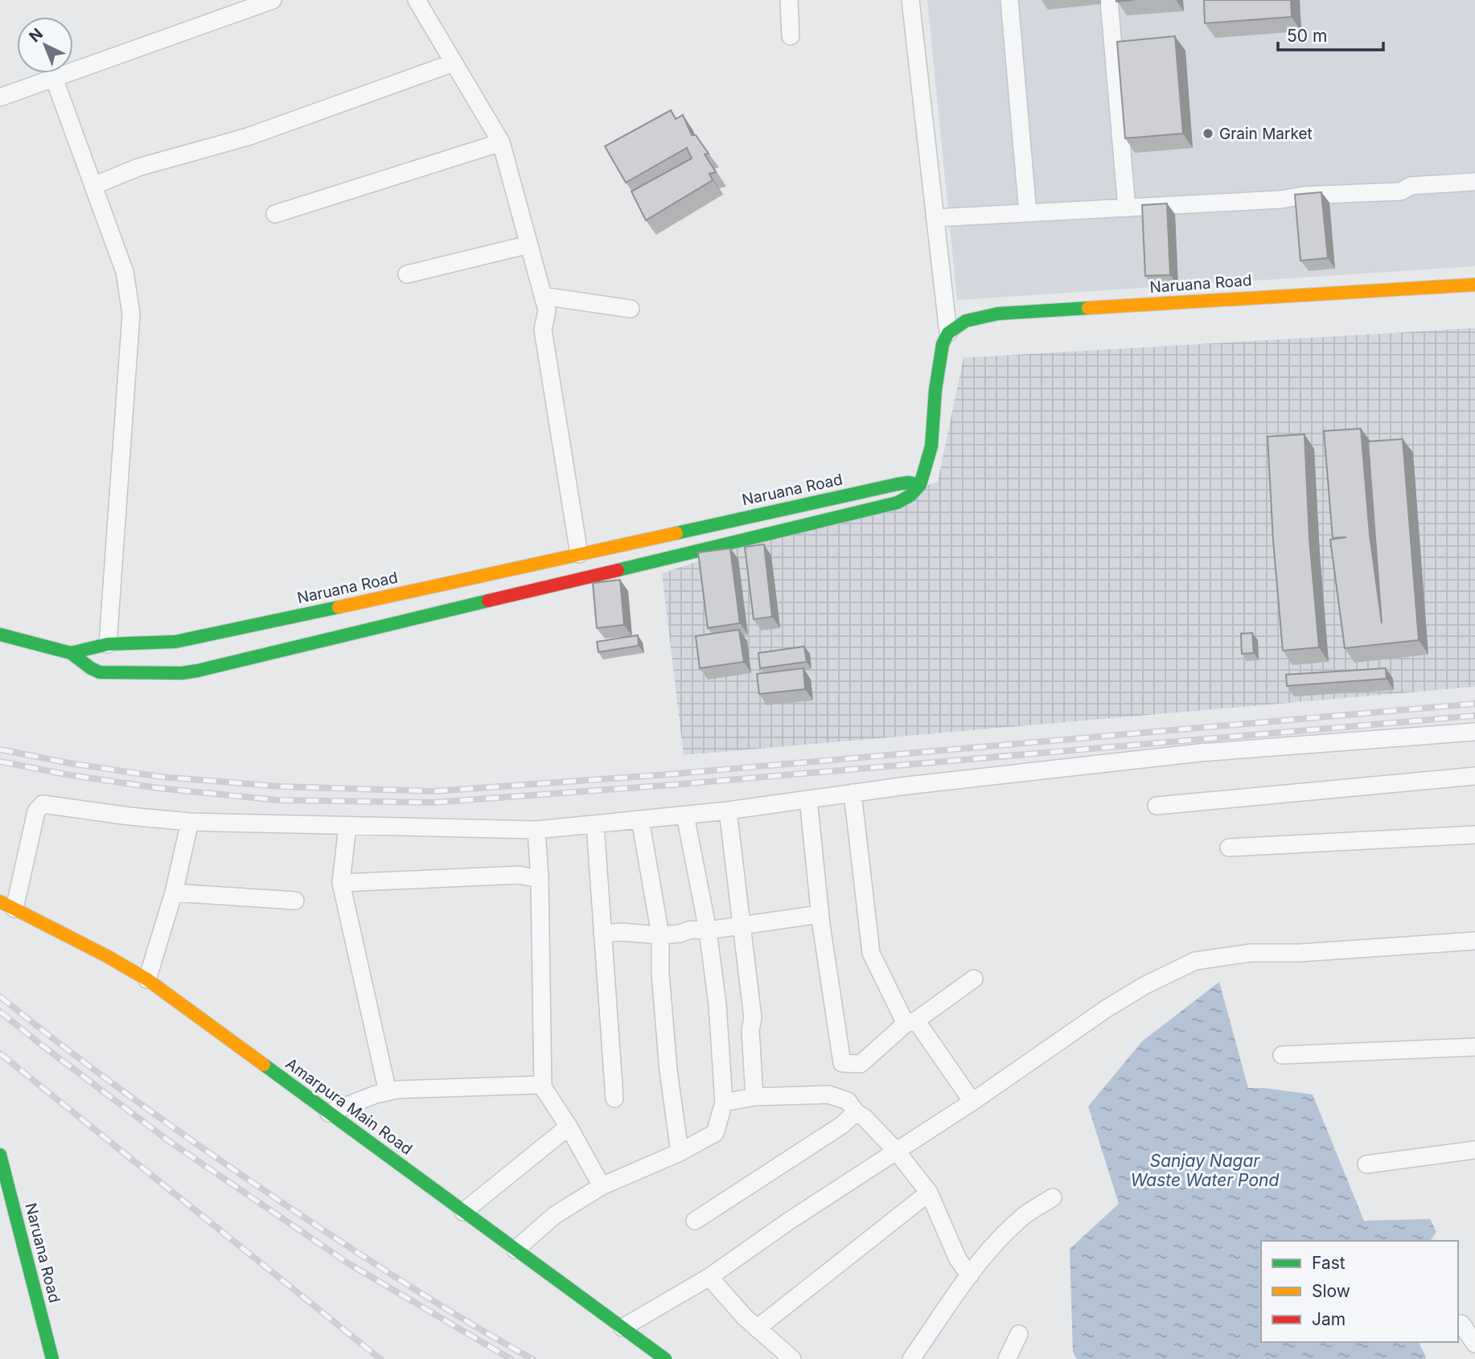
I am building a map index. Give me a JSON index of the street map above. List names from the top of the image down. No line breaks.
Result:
{"streets":{"street":["Naruana Road","Amarpura Main Road"]},"water":["Sanjay Nagar Waste Water Pond"],"places":["Grain Market"],"legend":["Fast","Slow","Jam"],"scale_bar":"50 m","north":"top left"}
